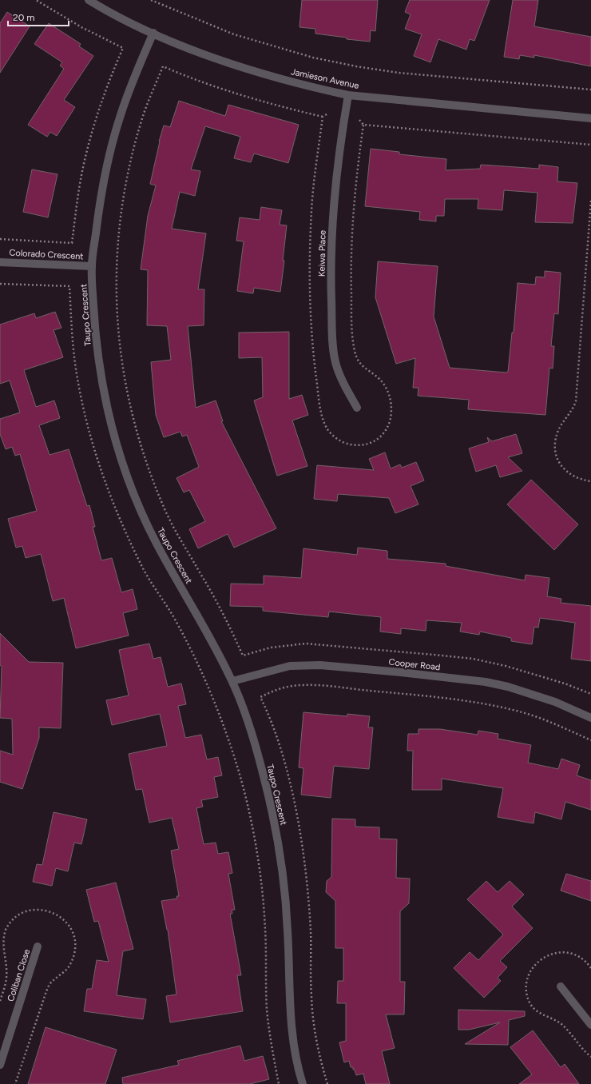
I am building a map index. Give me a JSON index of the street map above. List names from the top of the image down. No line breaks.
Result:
{"streets":{"street":["Jamieson Avenue","Keiwa Place","Colorado Crescent","Taupo Crescent","Cooper Road","Coliban Close"]},"crossings":[["Jamieson Avenue","Keiwa Place"],["Jamieson Avenue","Taupo Crescent"],["Colorado Crescent","Taupo Crescent"],["Taupo Crescent","Cooper Road"]],"scale_bar":"20 m"}
